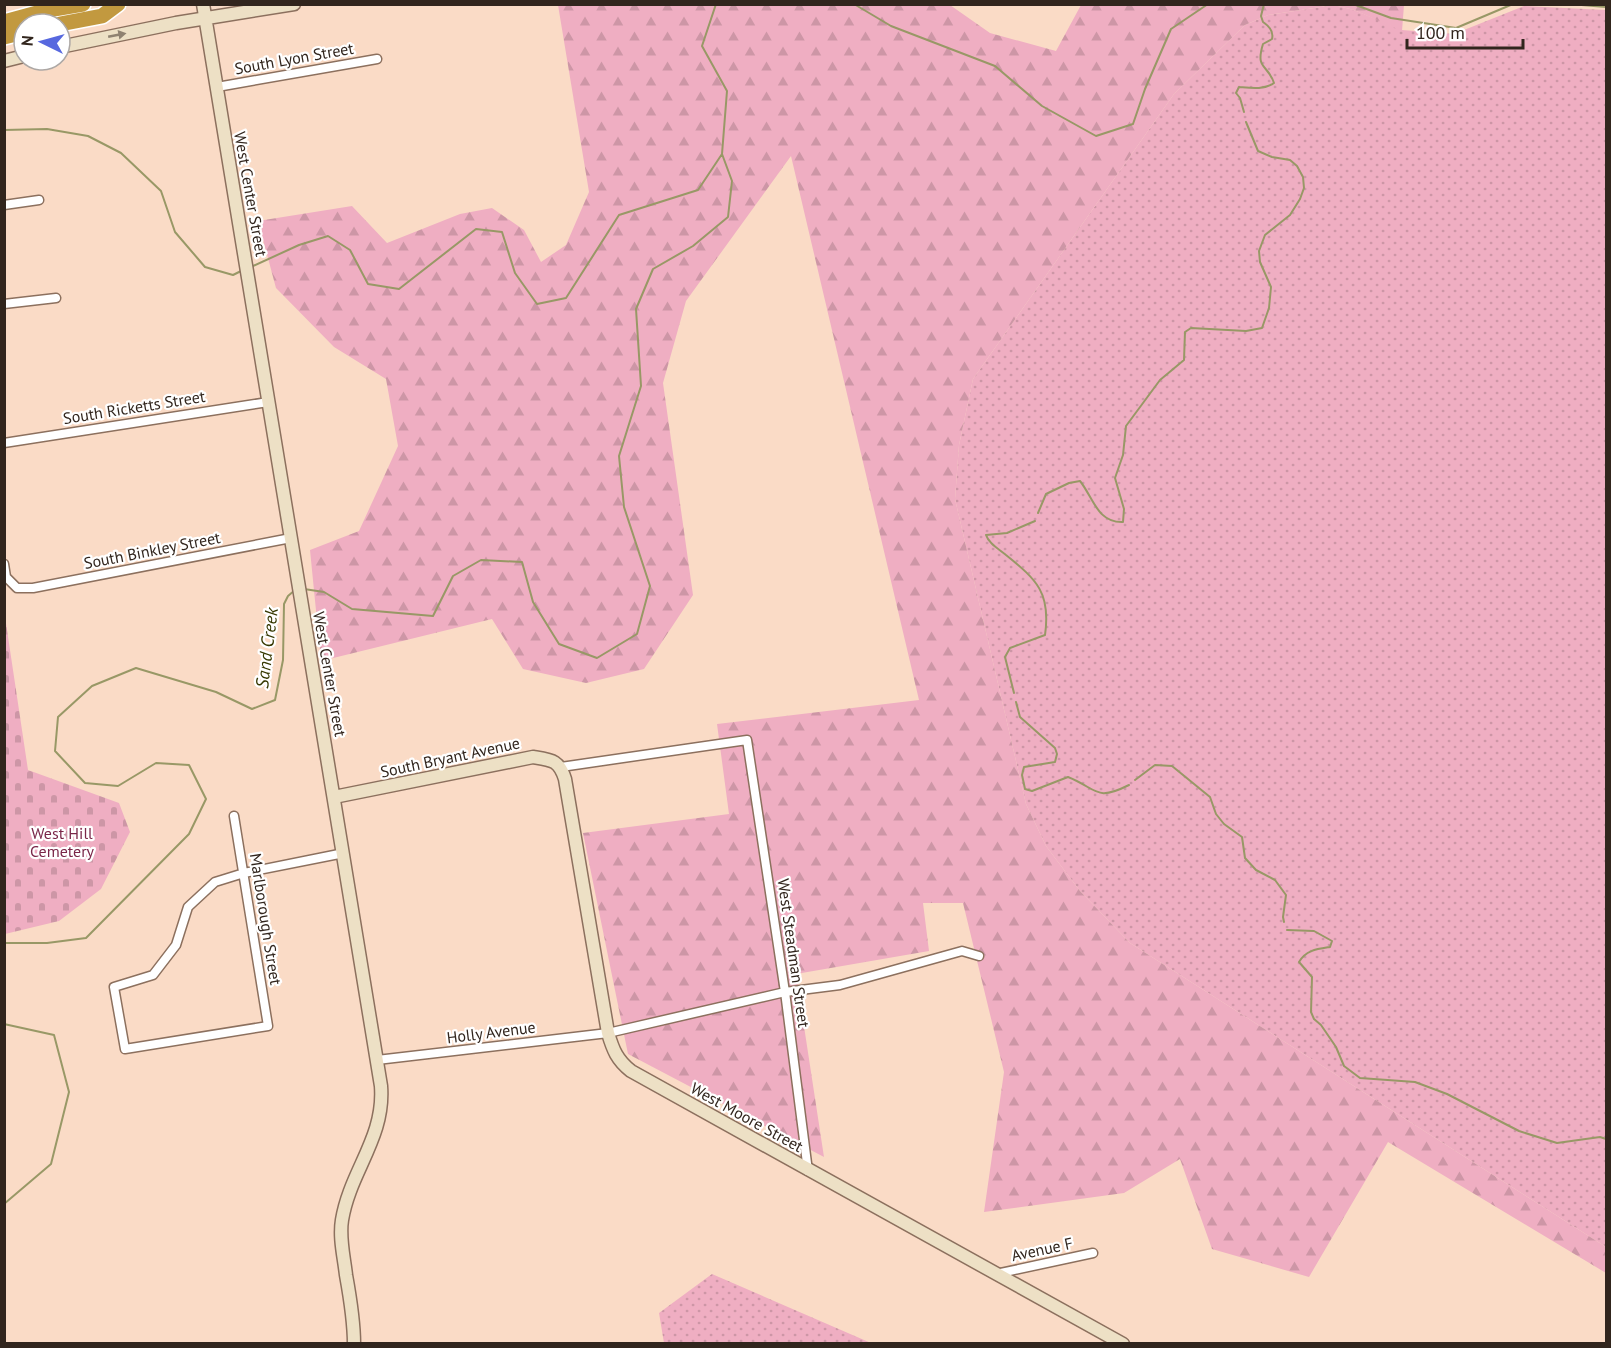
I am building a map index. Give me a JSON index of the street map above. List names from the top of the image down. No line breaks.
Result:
{"streets":{"street":["South Lyon Street","West Center Street","South Ricketts Street","South Binkley Street","South Bryant Avenue","Marlborough Street","West Steadman Street","Holly Avenue","West Moore Street","Avenue F"]},"crossings":[["South Lyon Street","West Center Street"],["West Center Street","South Ricketts Street"],["West Center Street","South Binkley Street"],["West Center Street","South Bryant Avenue"],["West Center Street","Holly Avenue"],["South Bryant Avenue","West Steadman Street"],["South Bryant Avenue","West Moore Street"],["West Steadman Street","Holly Avenue"],["West Steadman Street","West Moore Street"],["Holly Avenue","West Moore Street"],["West Moore Street","Avenue F"]],"water":["Sand Creek"],"parks":["West Hill Cemetery"],"scale_bar":"100 m","north":"left"}
